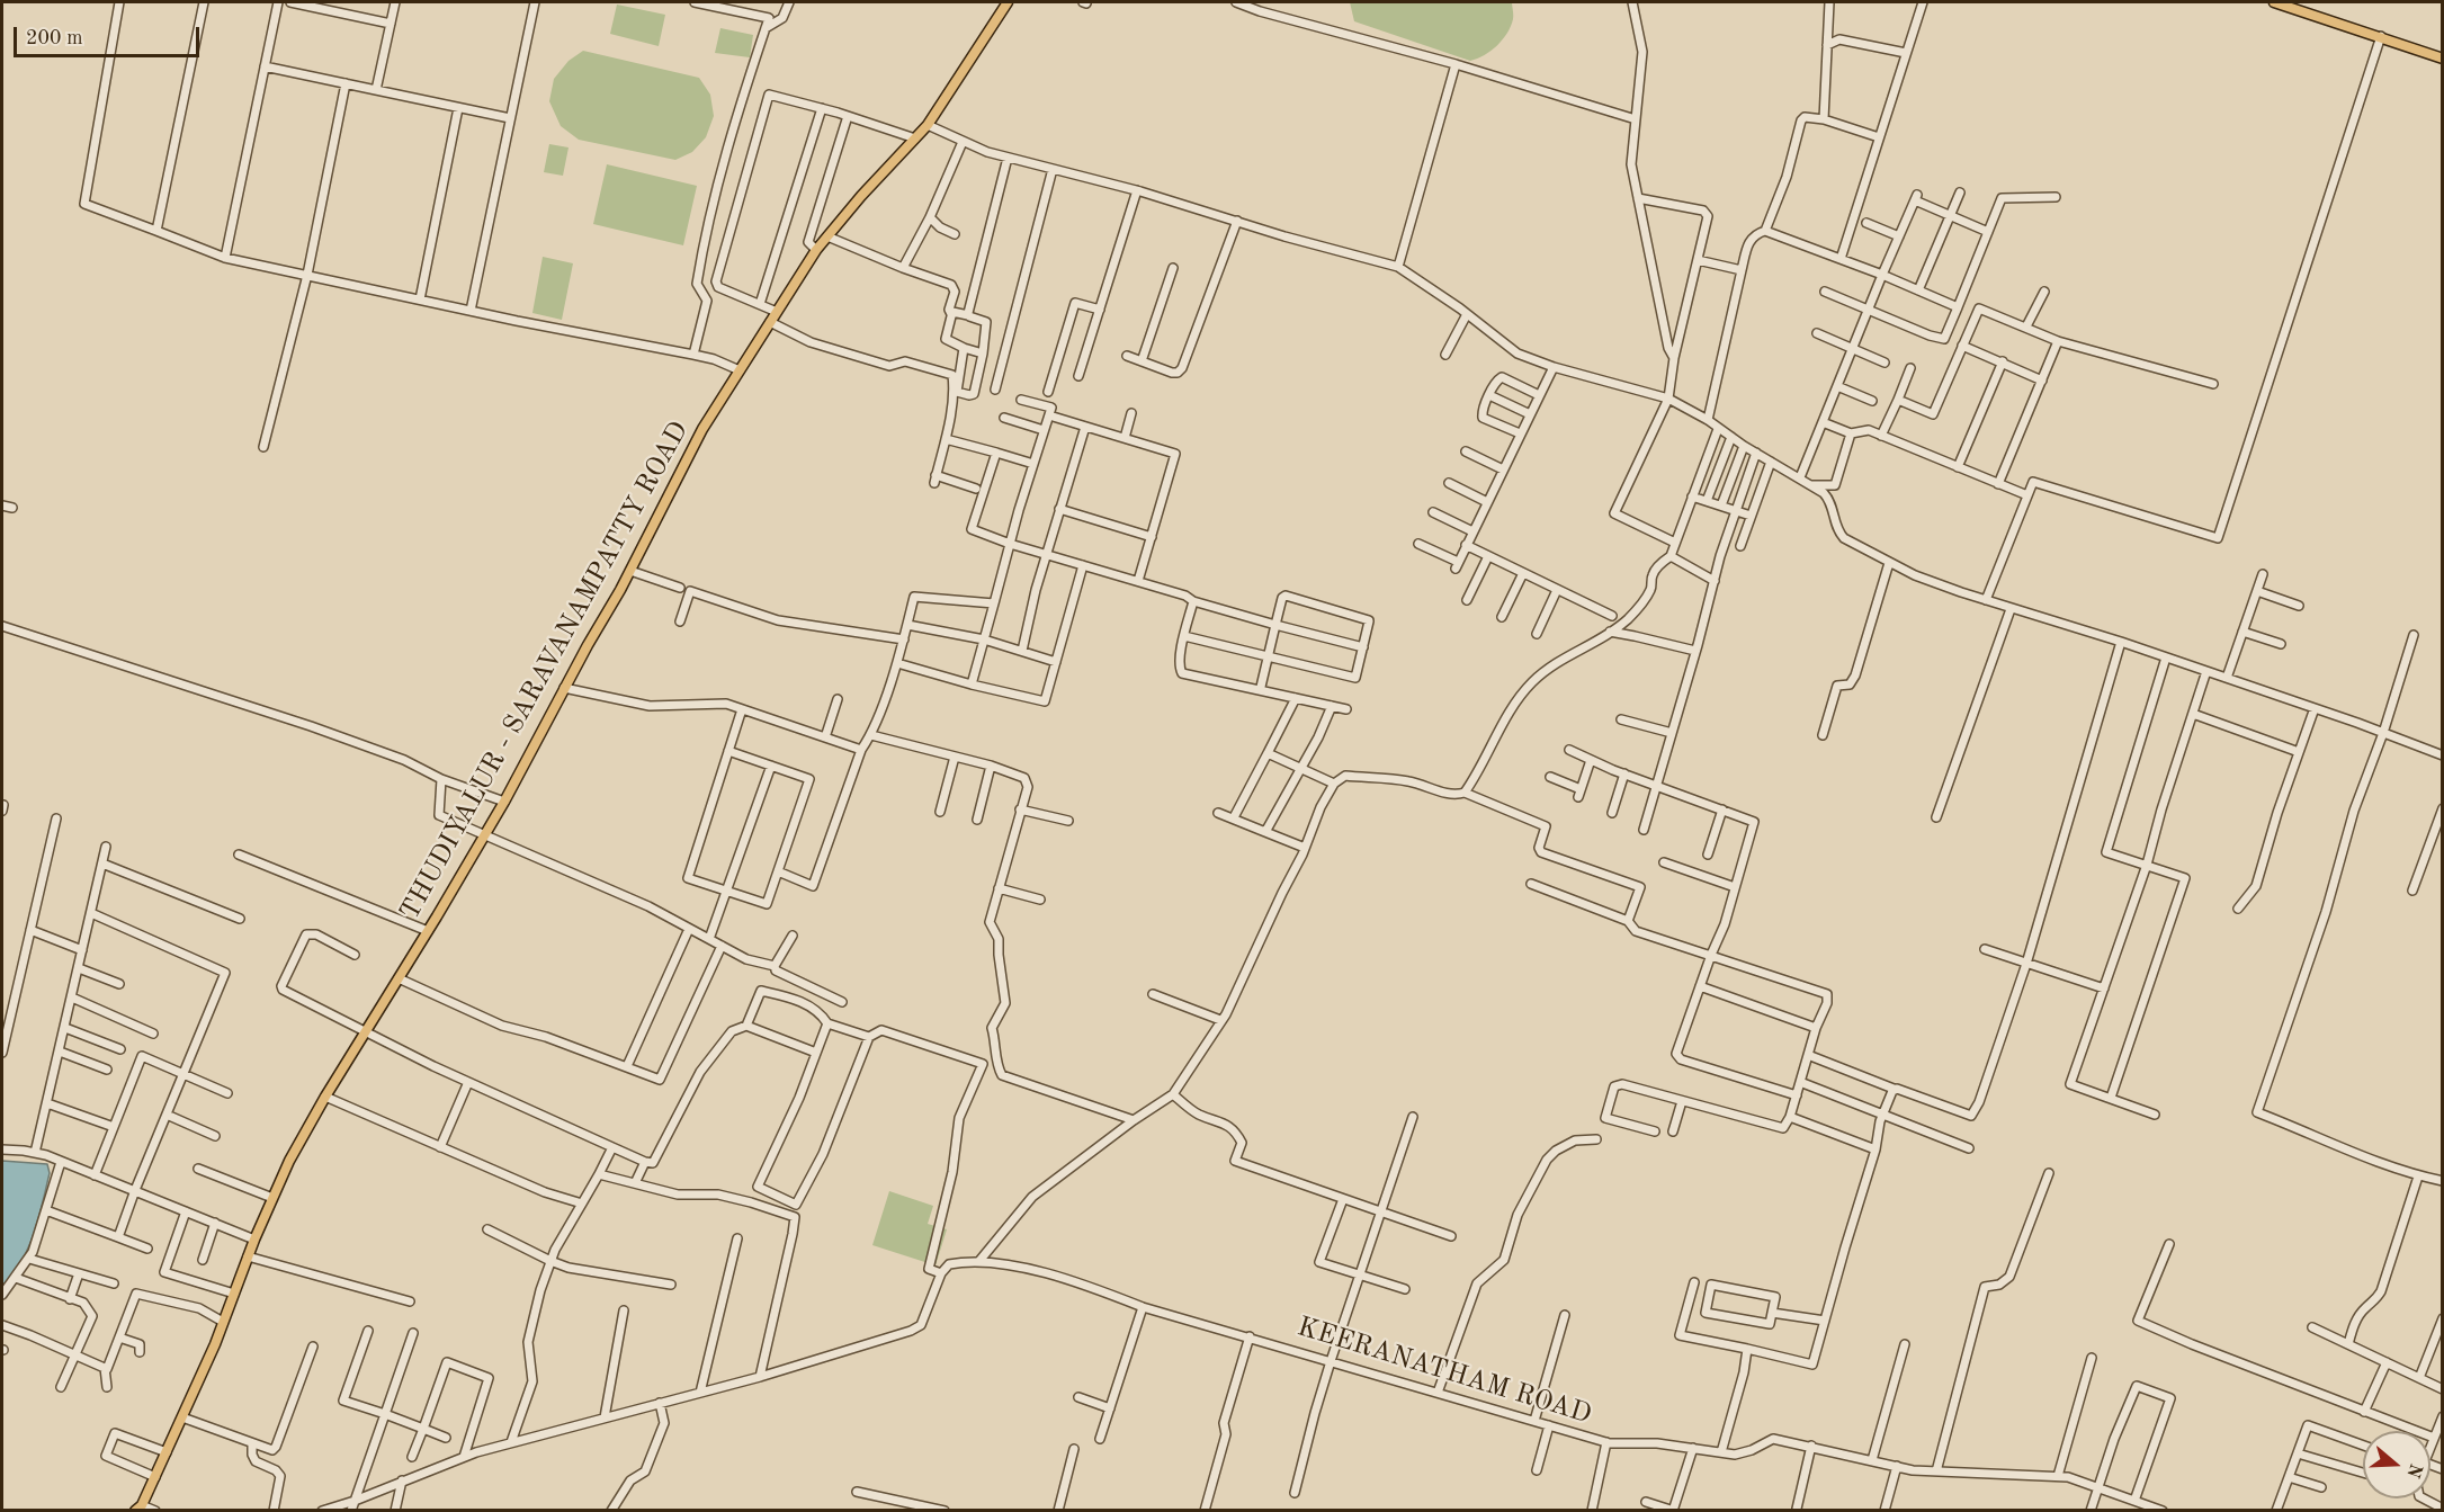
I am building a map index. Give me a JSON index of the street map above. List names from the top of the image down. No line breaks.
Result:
{"streets":{"main road":["THUDIYALUR - SARAVANAMPATTY ROAD"],"street":["KEERANATHAM ROAD"]},"scale_bar":"200 m","north":"right"}
